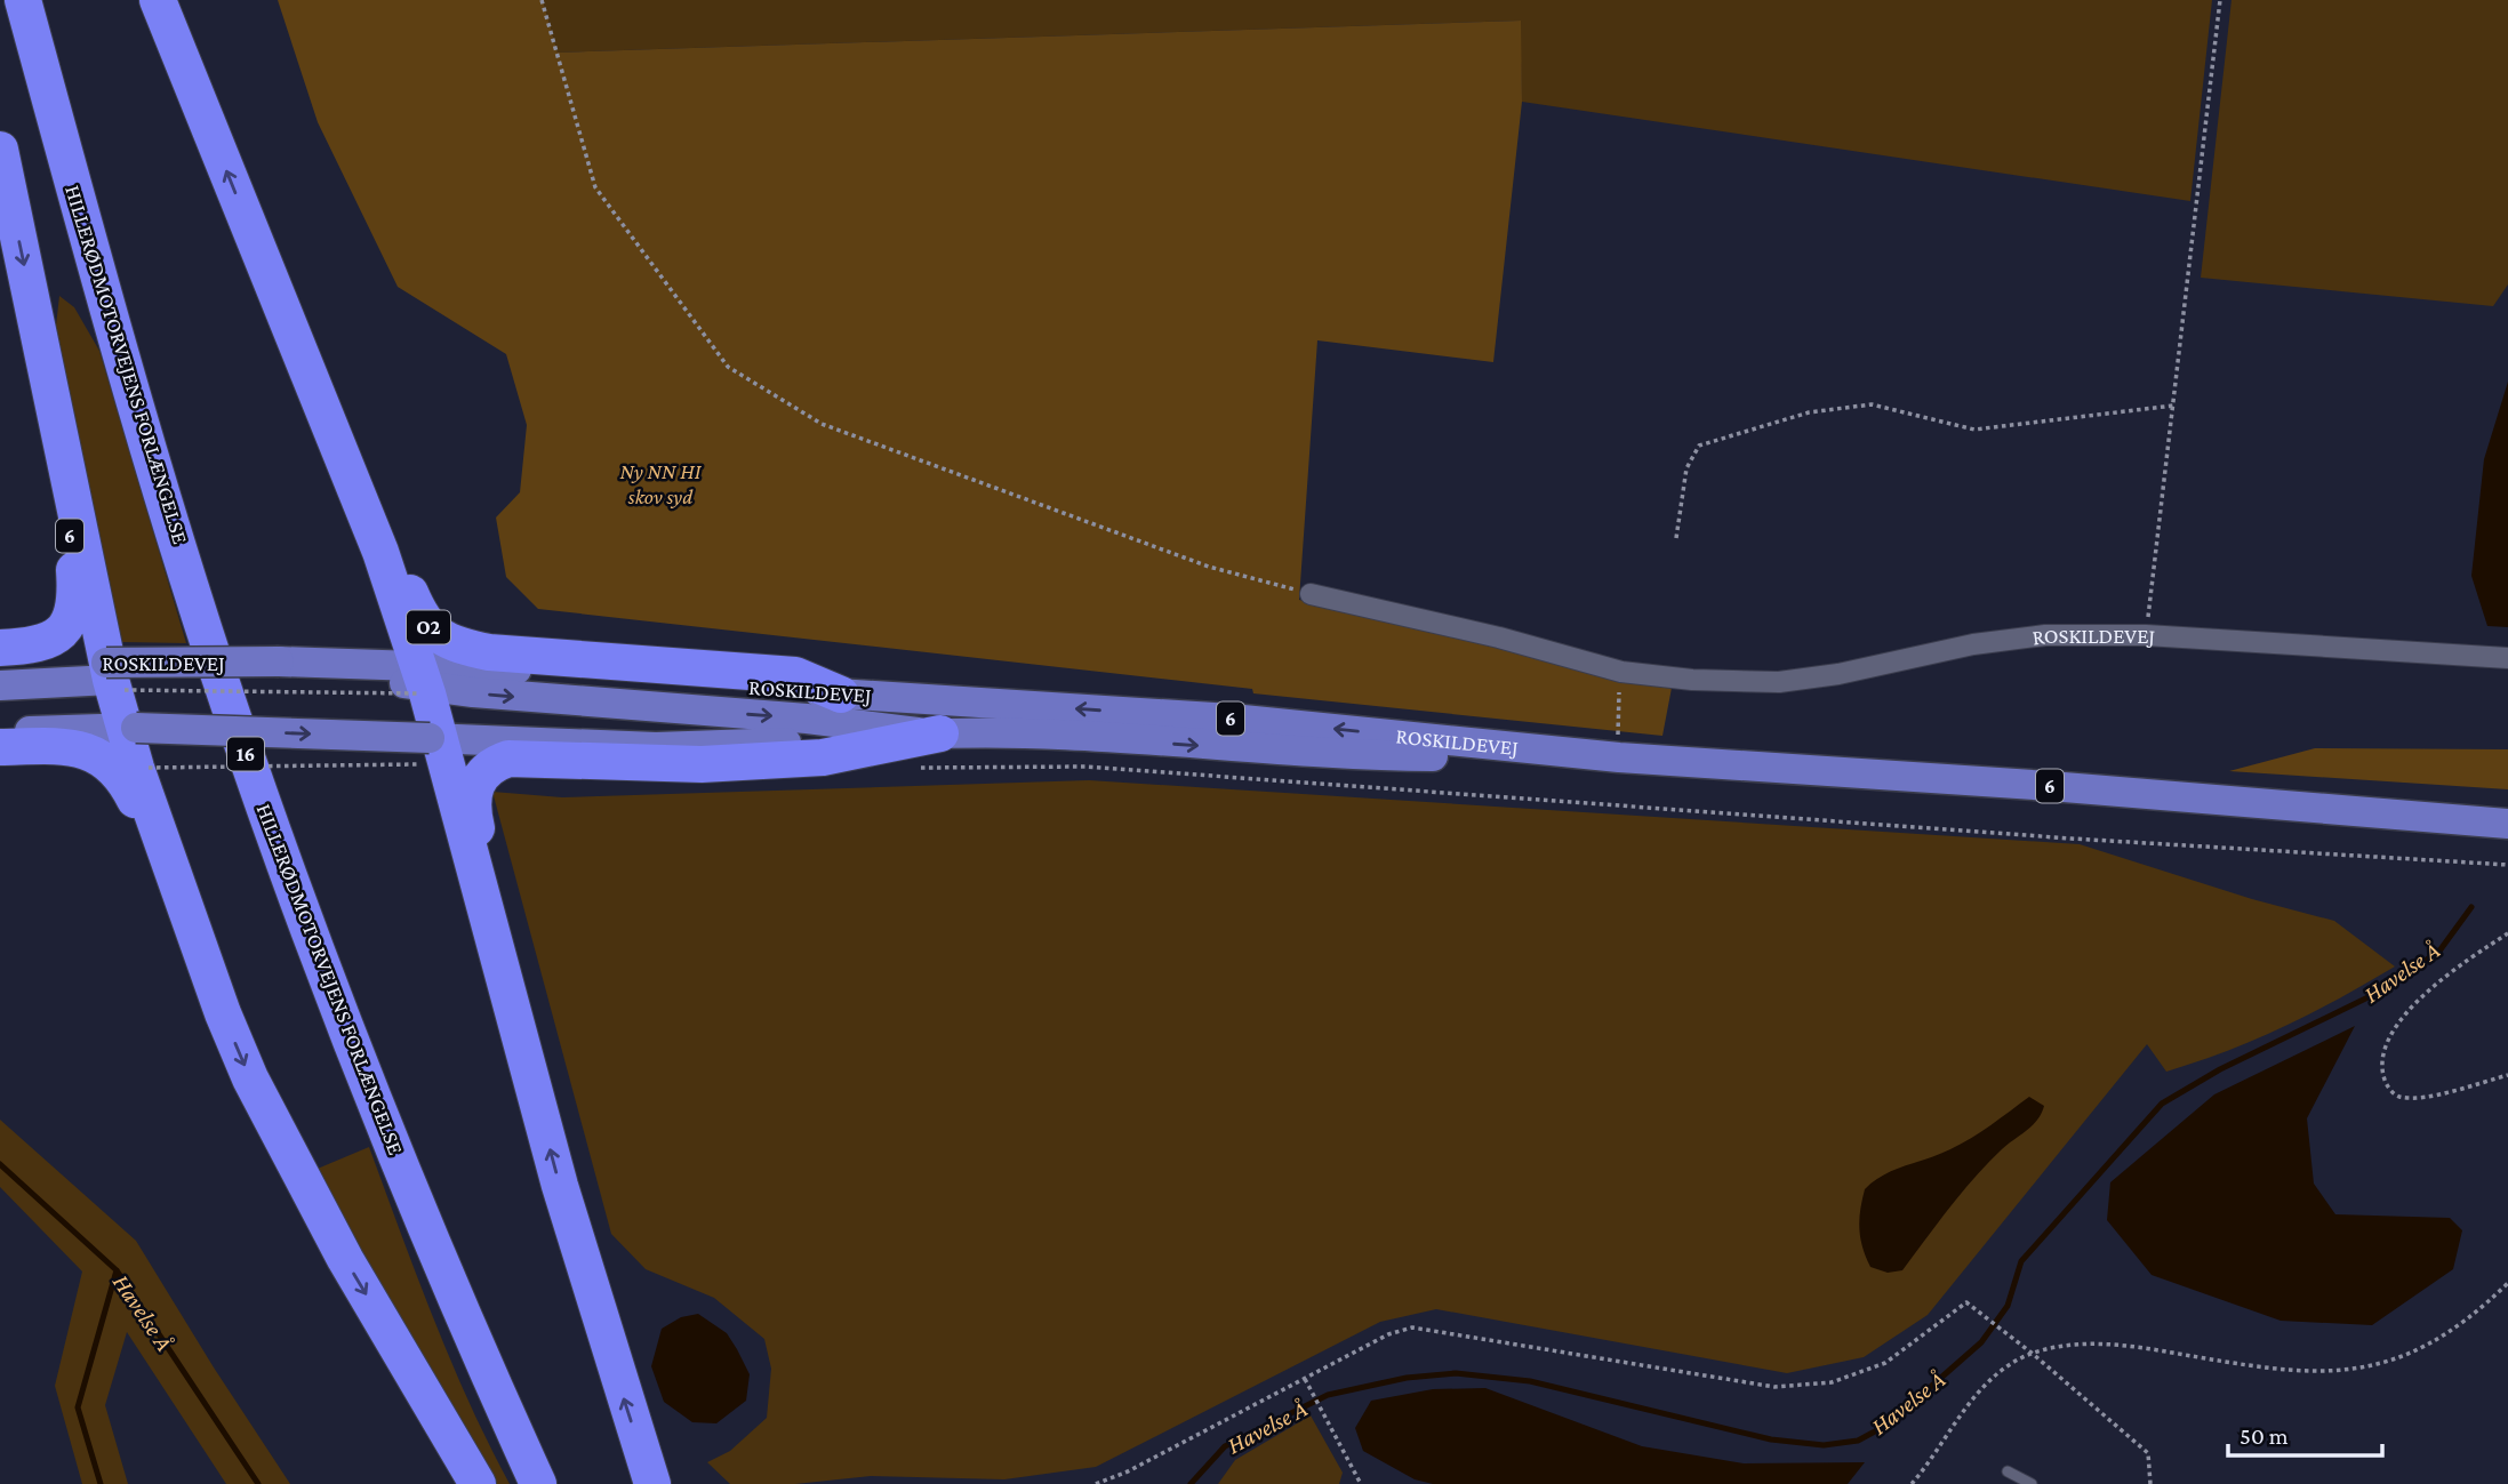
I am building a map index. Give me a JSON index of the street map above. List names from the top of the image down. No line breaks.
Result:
{"streets":{"highway":["HILLERØDMOTORVEJENS FORLÆNGELSE","6","O2","16"],"main road":["ROSKILDEVEJ"]},"crossings":[["O2","ROSKILDEVEJ"]],"water":["Havelse Å"],"parks":["Ny NN HI skov syd"],"scale_bar":"50 m"}
